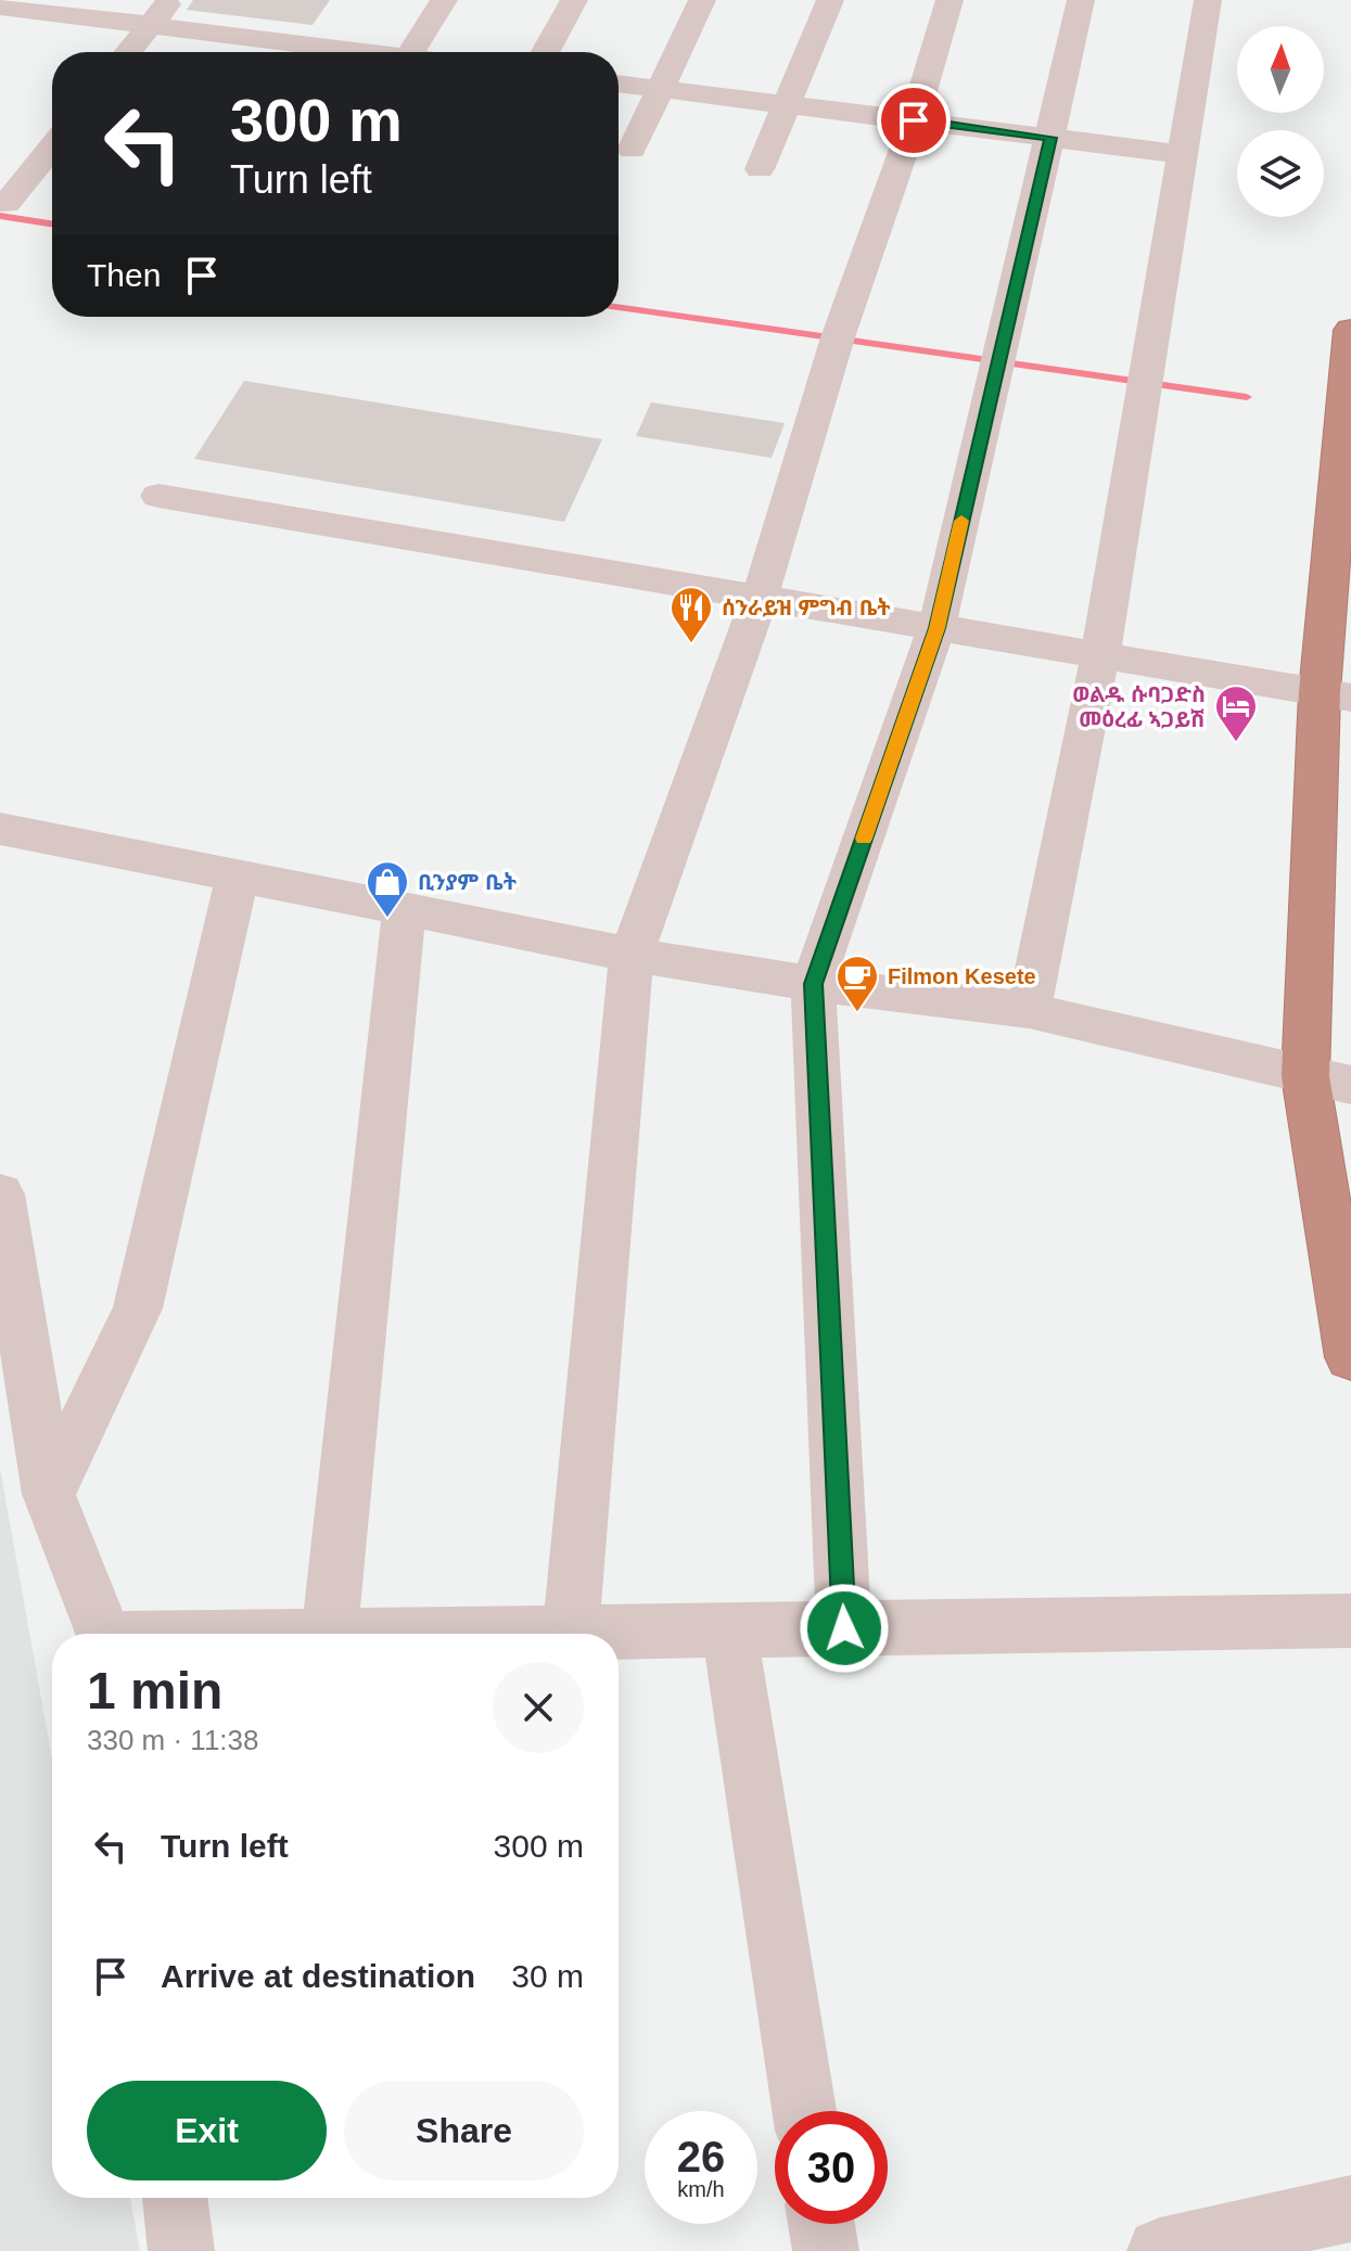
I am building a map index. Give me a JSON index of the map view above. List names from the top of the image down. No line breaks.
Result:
{"places":{"restaurant":["ሰንራይዝ ምግብ ቤት"],"hotel":["ወልዱ ሱባጋድስ መዕረፊ ኣጋይሽ"],"shop":["ቢንያም ቤት"],"cafe":["Filmon Kesete"]},"north":"top","page":{"turn":["300 m","Turn left"],"then":"Then","heading":["1 min","330 m · 11:38"],"list":[{"name":"Turn left","value":"300 m"},{"name":"Arrive at destination","value":"30 m"}],"buttons":["Exit","Share"],"speed":"26 km/h","limit":"30"}}
